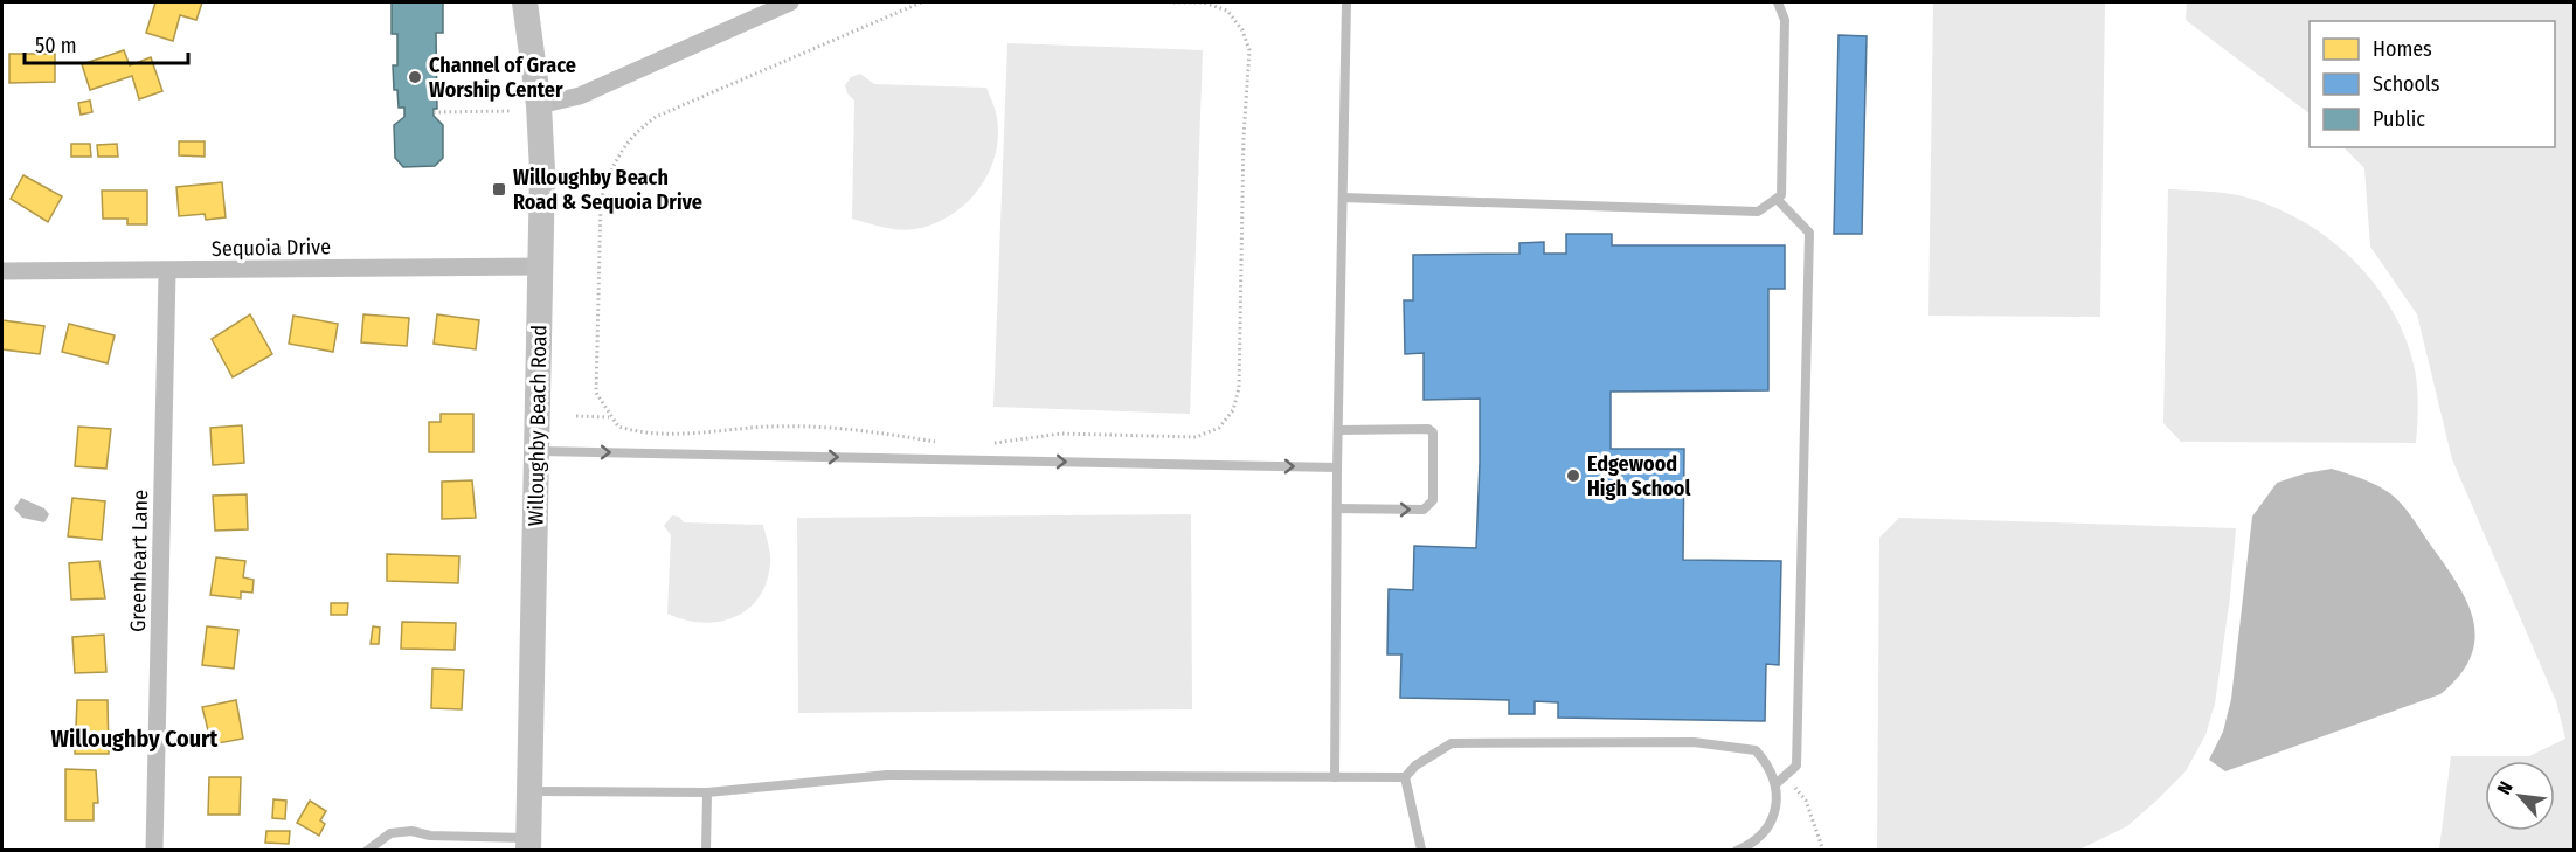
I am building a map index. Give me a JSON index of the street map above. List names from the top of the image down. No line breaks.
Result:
{"streets":{"street":["Sequoia Drive","Willoughby Beach Road","Greenheart Lane"]},"crossings":[["Sequoia Drive","Willoughby Beach Road"],["Sequoia Drive","Greenheart Lane"]],"districts":["Willoughby Court"],"places":{"other":["Channel of Grace Worship Center","Edgewood High School"],"transit":["Willoughby Beach Road & Sequoia Drive"]},"legend":["Homes","Schools","Public"],"scale_bar":"50 m","north":"top left"}
